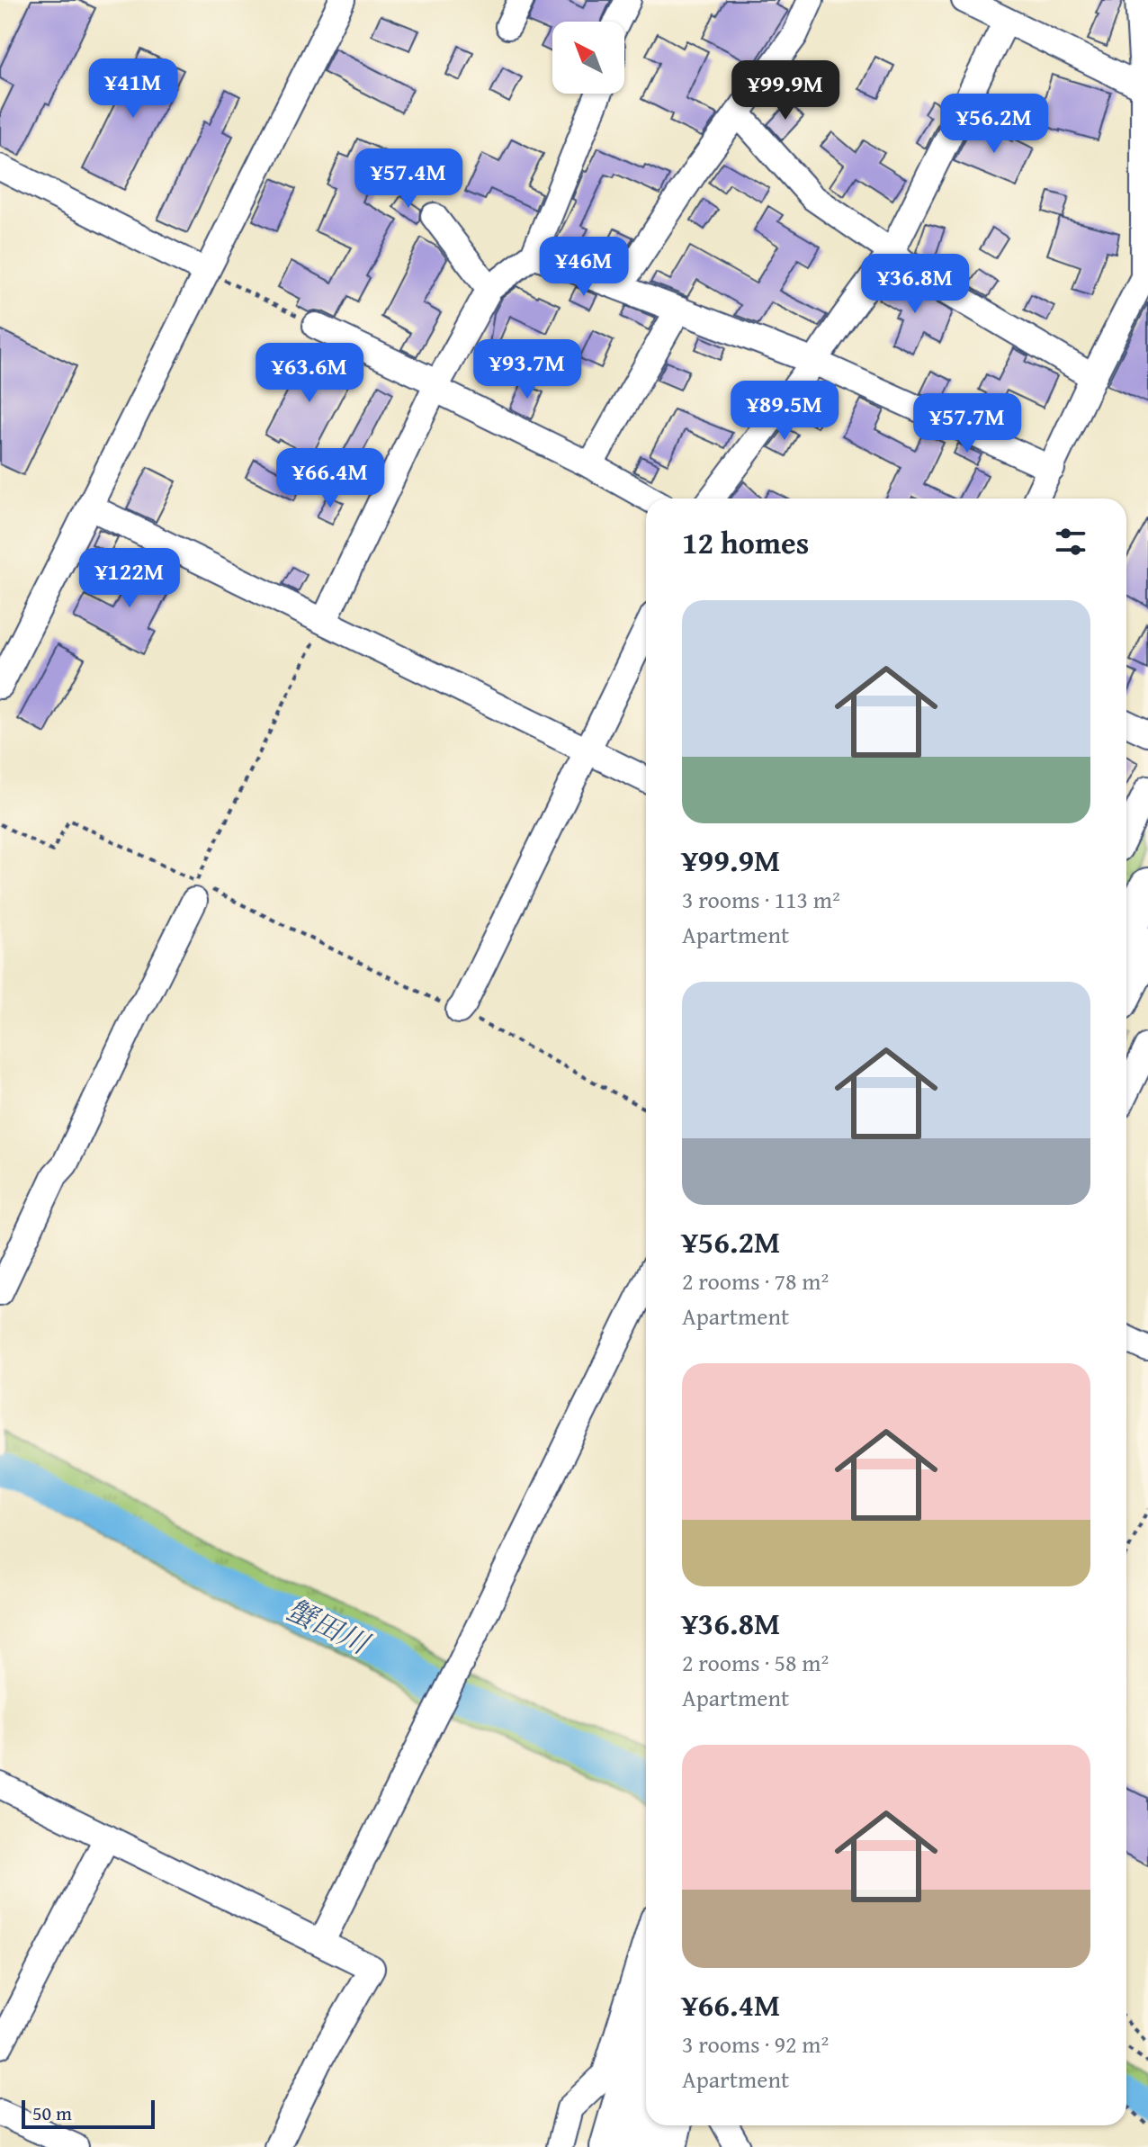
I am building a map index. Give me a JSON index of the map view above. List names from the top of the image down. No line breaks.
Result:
{"water":["蟹田川"],"scale_bar":"50 m","north":"top left","page":{"price":["¥41M","¥99.9M","¥56.2M","¥57.4M","¥46M","¥36.8M","¥93.7M","¥63.6M","¥89.5M","¥57.7M","¥66.4M","¥122M"],"heading":"12 homes","list":[{"name":"¥99.9M","note":"3 rooms · 113 m² · Apartment"},{"name":"¥56.2M","note":"2 rooms · 78 m² · Apartment"},{"name":"¥36.8M","note":"2 rooms · 58 m² · Apartment"},{"name":"¥66.4M","note":"3 rooms · 92 m² · Apartment"}],"scale":"50 m"}}
